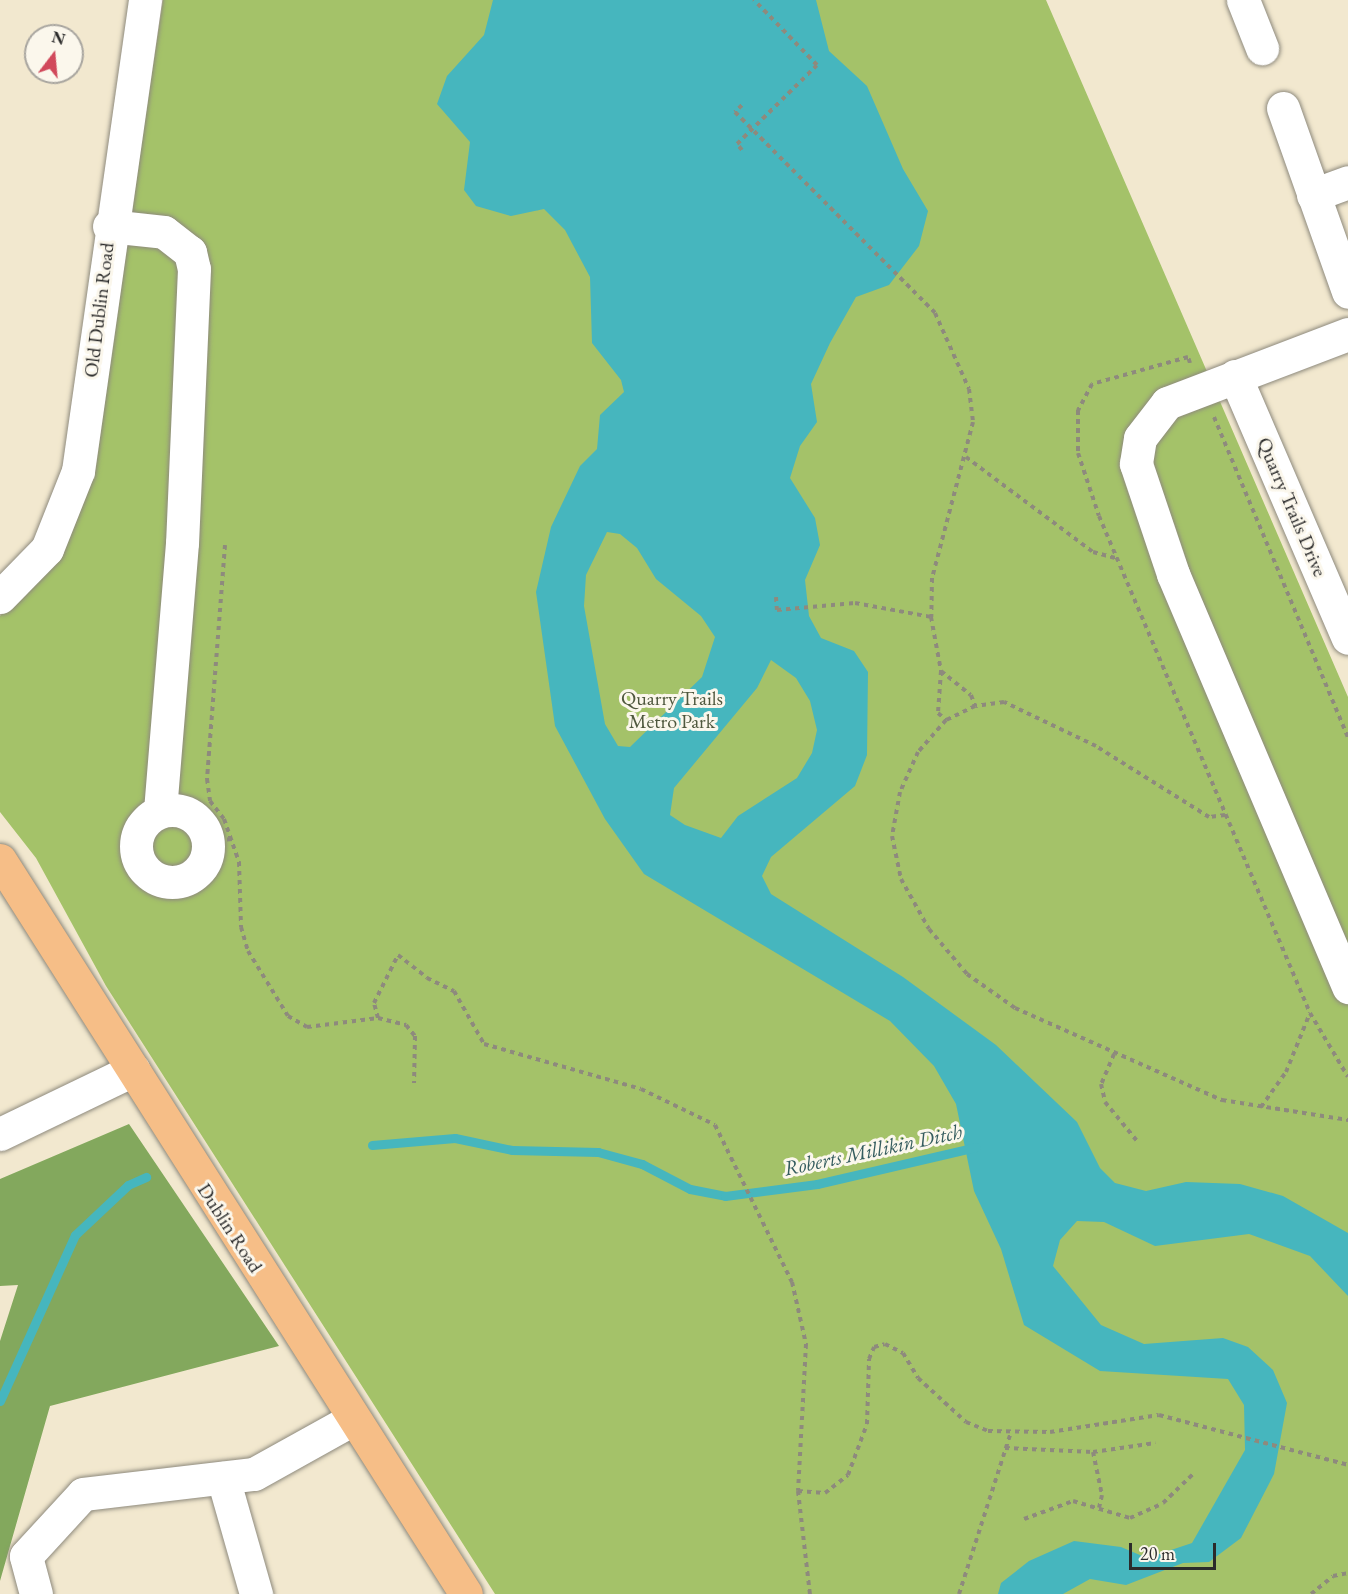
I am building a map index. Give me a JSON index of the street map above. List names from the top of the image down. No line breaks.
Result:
{"streets":{"main road":["Dublin Road"],"street":["Old Dublin Road","Quarry Trails Drive"]},"water":["Roberts Millikin Ditch"],"parks":["Quarry Trails Metro Park"],"scale_bar":"20 m","north":"top"}
